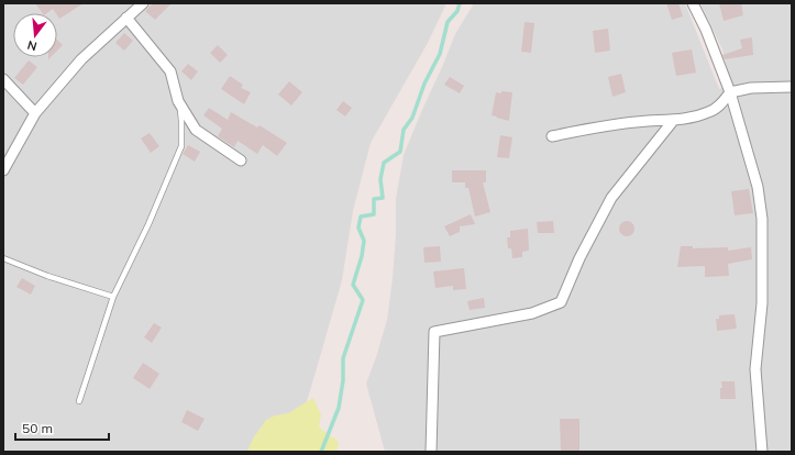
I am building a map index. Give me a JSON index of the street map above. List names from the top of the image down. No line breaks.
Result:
{"scale_bar":"50 m","north":"bottom"}
